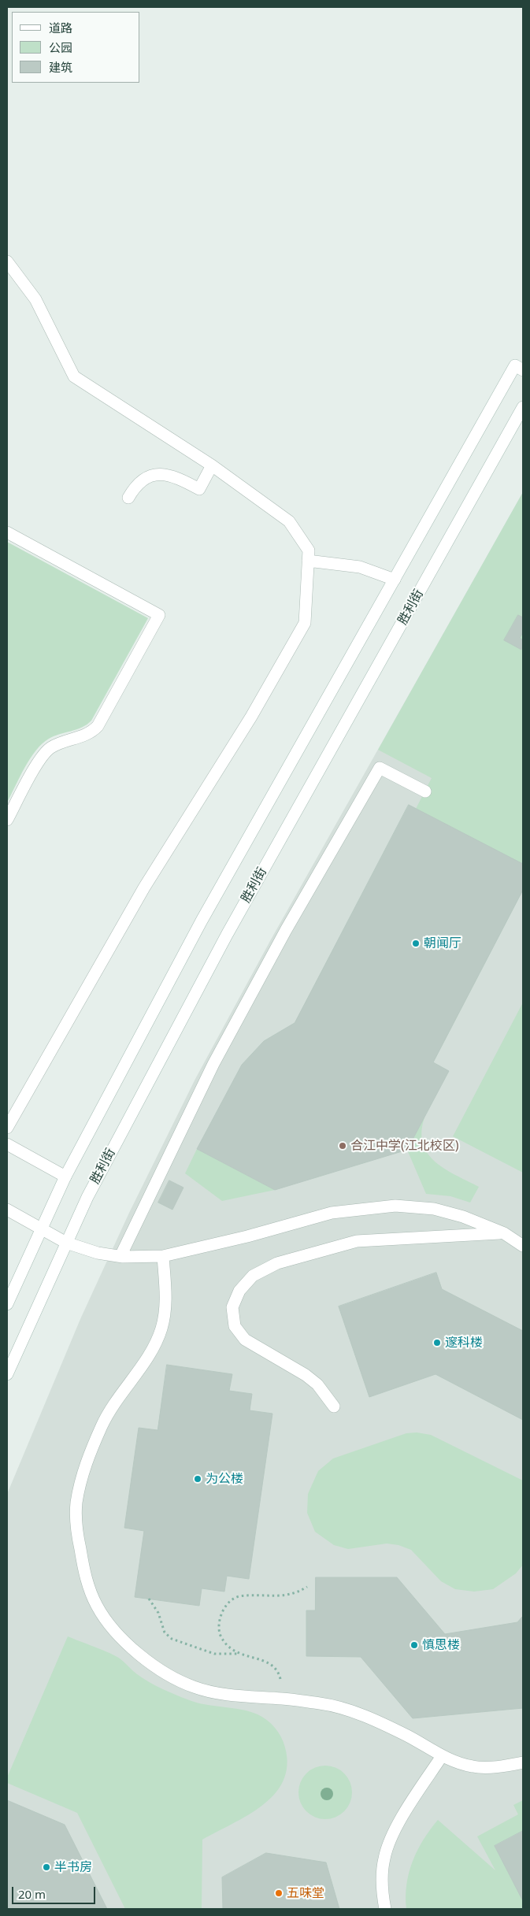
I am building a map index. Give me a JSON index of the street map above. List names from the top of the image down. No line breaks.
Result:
{"streets":{"street":["胜利街"]},"places":["朝闻厅","合江中学(江北校区)","邃科楼","为公楼","慎思楼","半书房","五味堂"],"legend":["道路","公园","建筑"],"scale_bar":"20 m"}
